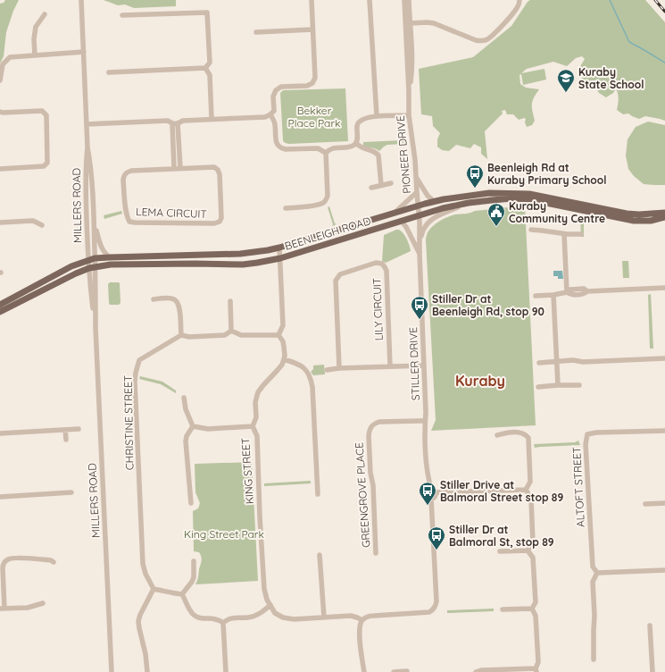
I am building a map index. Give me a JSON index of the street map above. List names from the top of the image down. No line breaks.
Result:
{"streets":{"main road":["BEENLEIGH ROAD"],"street":["PIONEER DRIVE","MILLERS ROAD","LEMA CIRCUIT","LILY CIRCUIT","STILLER DRIVE","CHRISTINE STREET","KING STREET","ALTOFT STREET","GREENGROVE PLACE"]},"crossings":[["PIONEER DRIVE","BEENLEIGH ROAD"],["PIONEER DRIVE","STILLER DRIVE"],["MILLERS ROAD","BEENLEIGH ROAD"],["BEENLEIGH ROAD","STILLER DRIVE"],["STILLER DRIVE","GREENGROVE PLACE"]],"districts":["Kuraby"],"parks":["Bekker Place Park","King Street Park"],"places":{"school or university":["Kuraby State School"],"bus stop":["Beenleigh Rd at Kuraby Primary School","Stiller Dr at Beenleigh Rd, stop 90","Stiller Drive at Balmoral Street stop 89","Stiller Dr at Balmoral St, stop 89"],"public building":["Kuraby Community Centre"]}}
